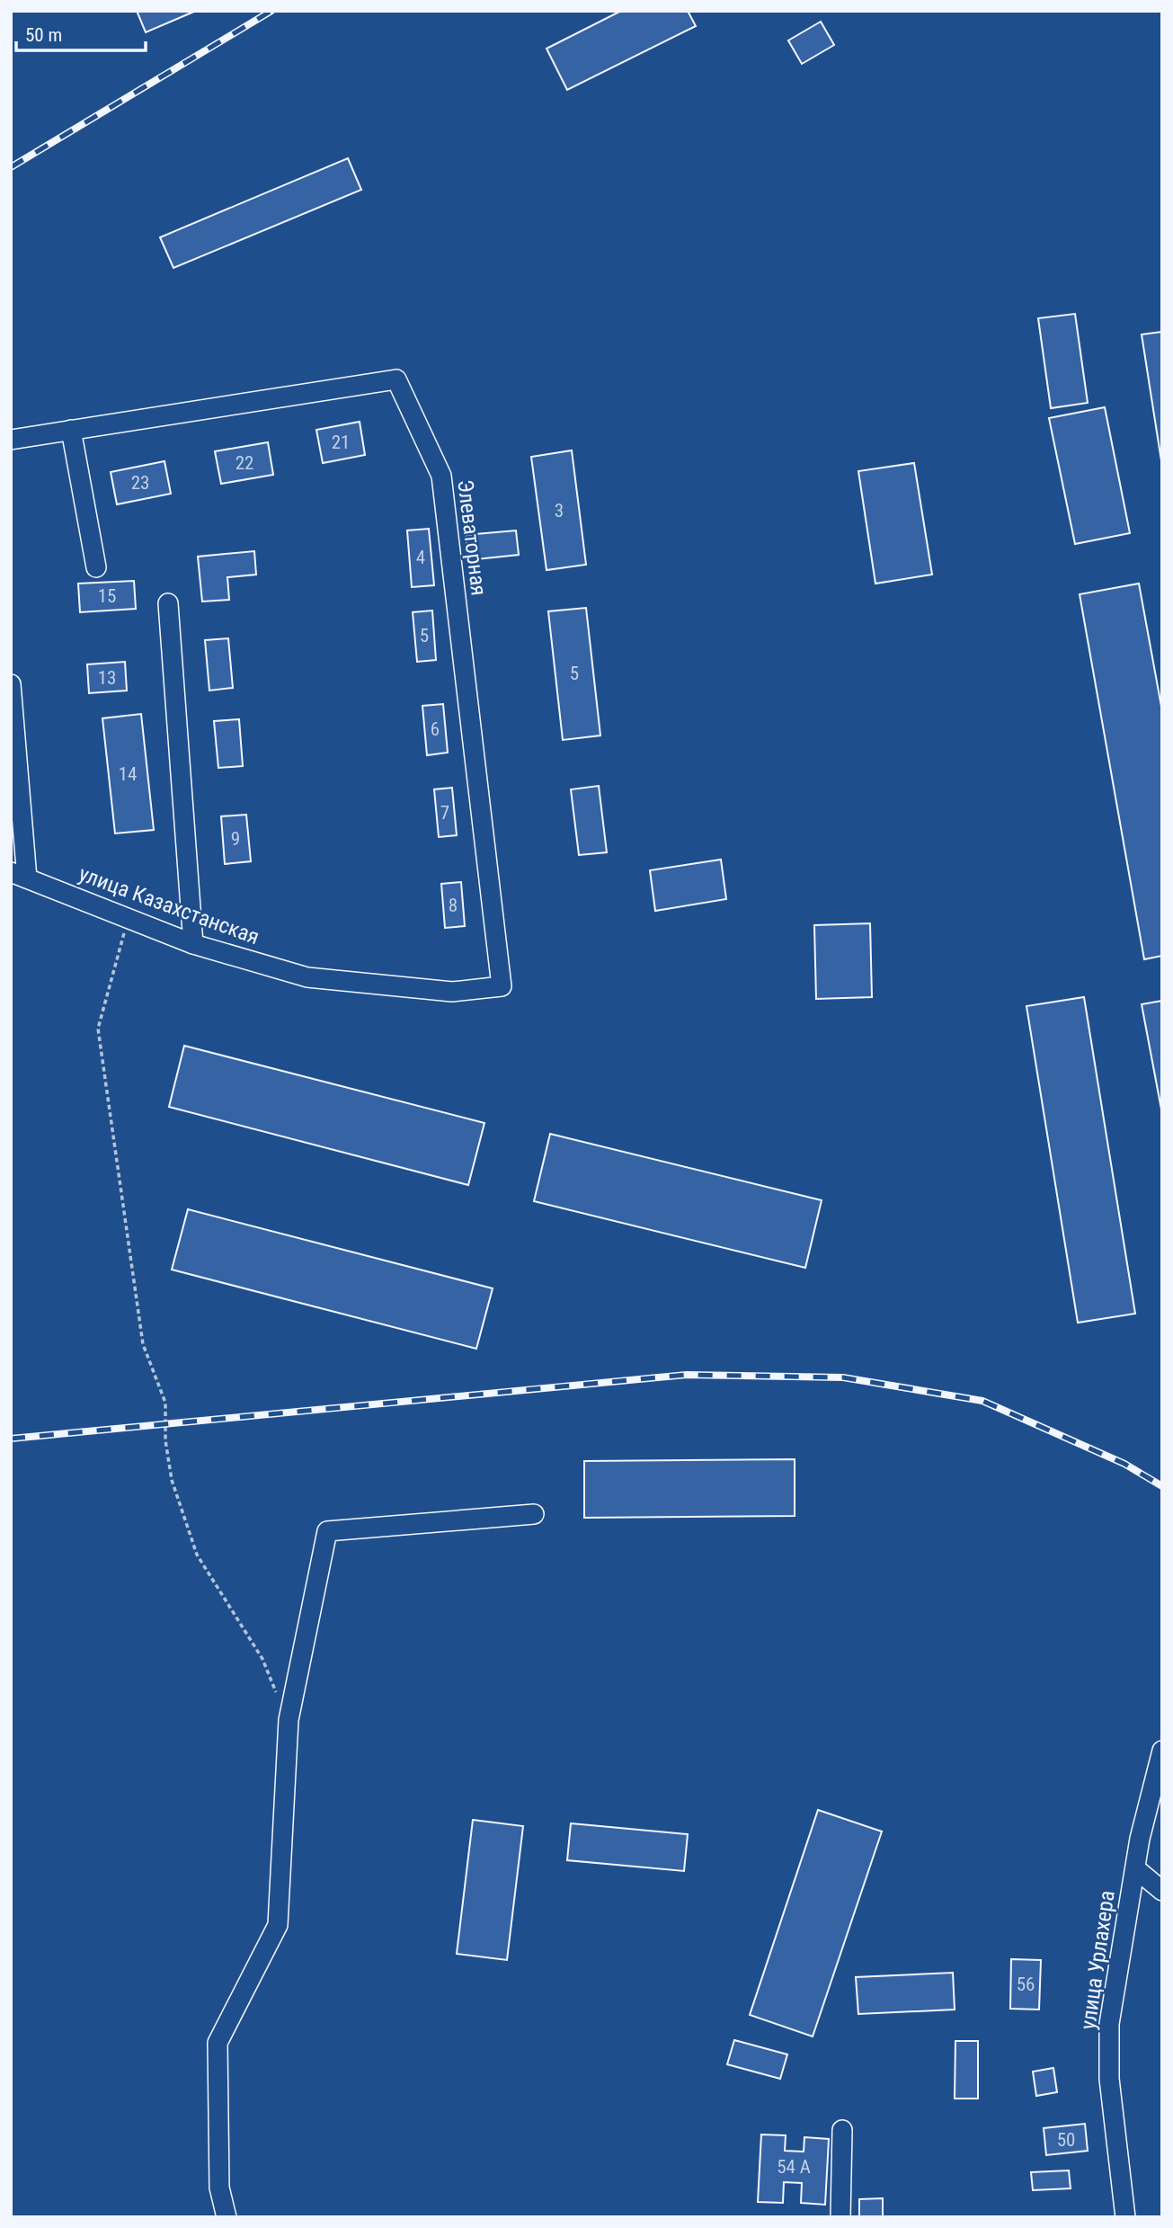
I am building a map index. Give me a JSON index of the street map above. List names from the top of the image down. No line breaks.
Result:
{"streets":{"street":["Элеваторная","улица Казахстанская","улица Урлахера"]},"crossings":[["Элеваторная","улица Казахстанская"]],"house_numbers":["21","22","23","3","4","15","5","5","13","6","14","7","9","8","56","50","54 А"],"scale_bar":"50 m"}
